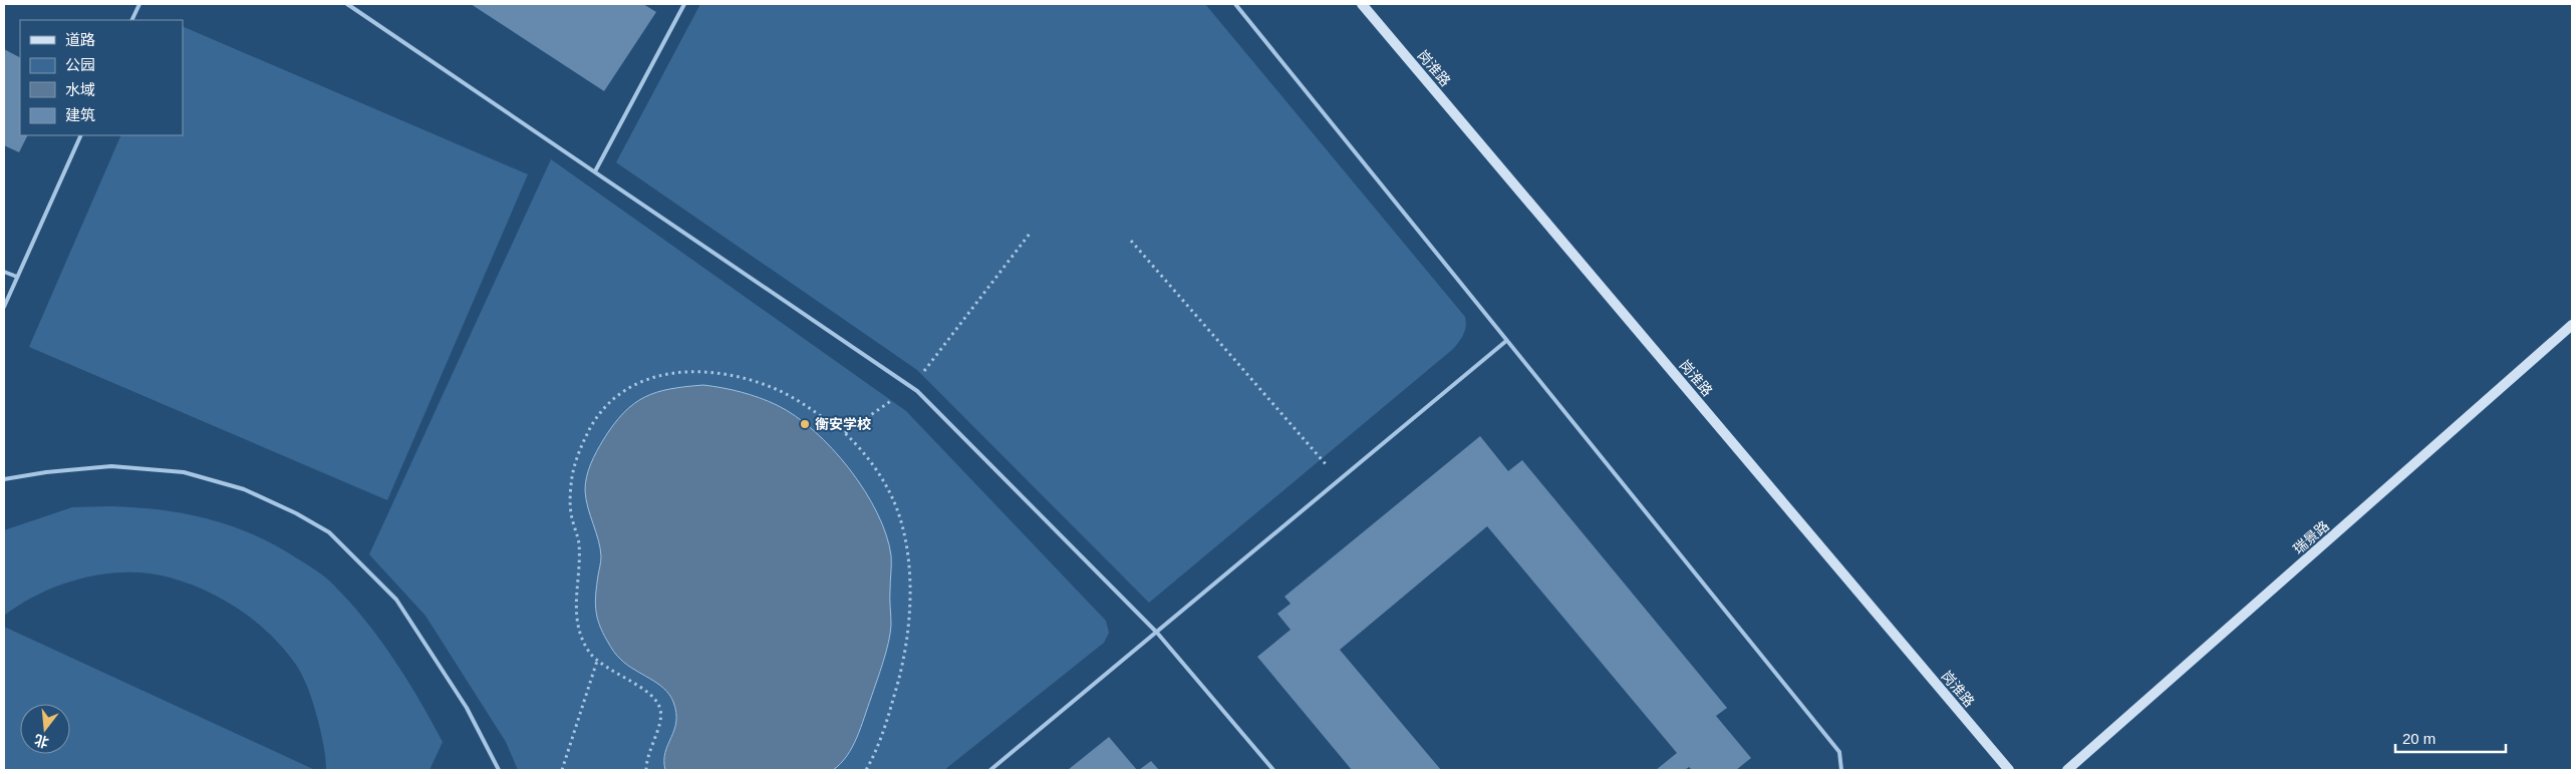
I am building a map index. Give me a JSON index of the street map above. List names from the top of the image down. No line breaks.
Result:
{"streets":{"street":["岗淮路","瑞景路"]},"places":["衡安学校"],"legend":["道路","公园","水域","建筑"],"scale_bar":"20 m","north":"bottom"}
